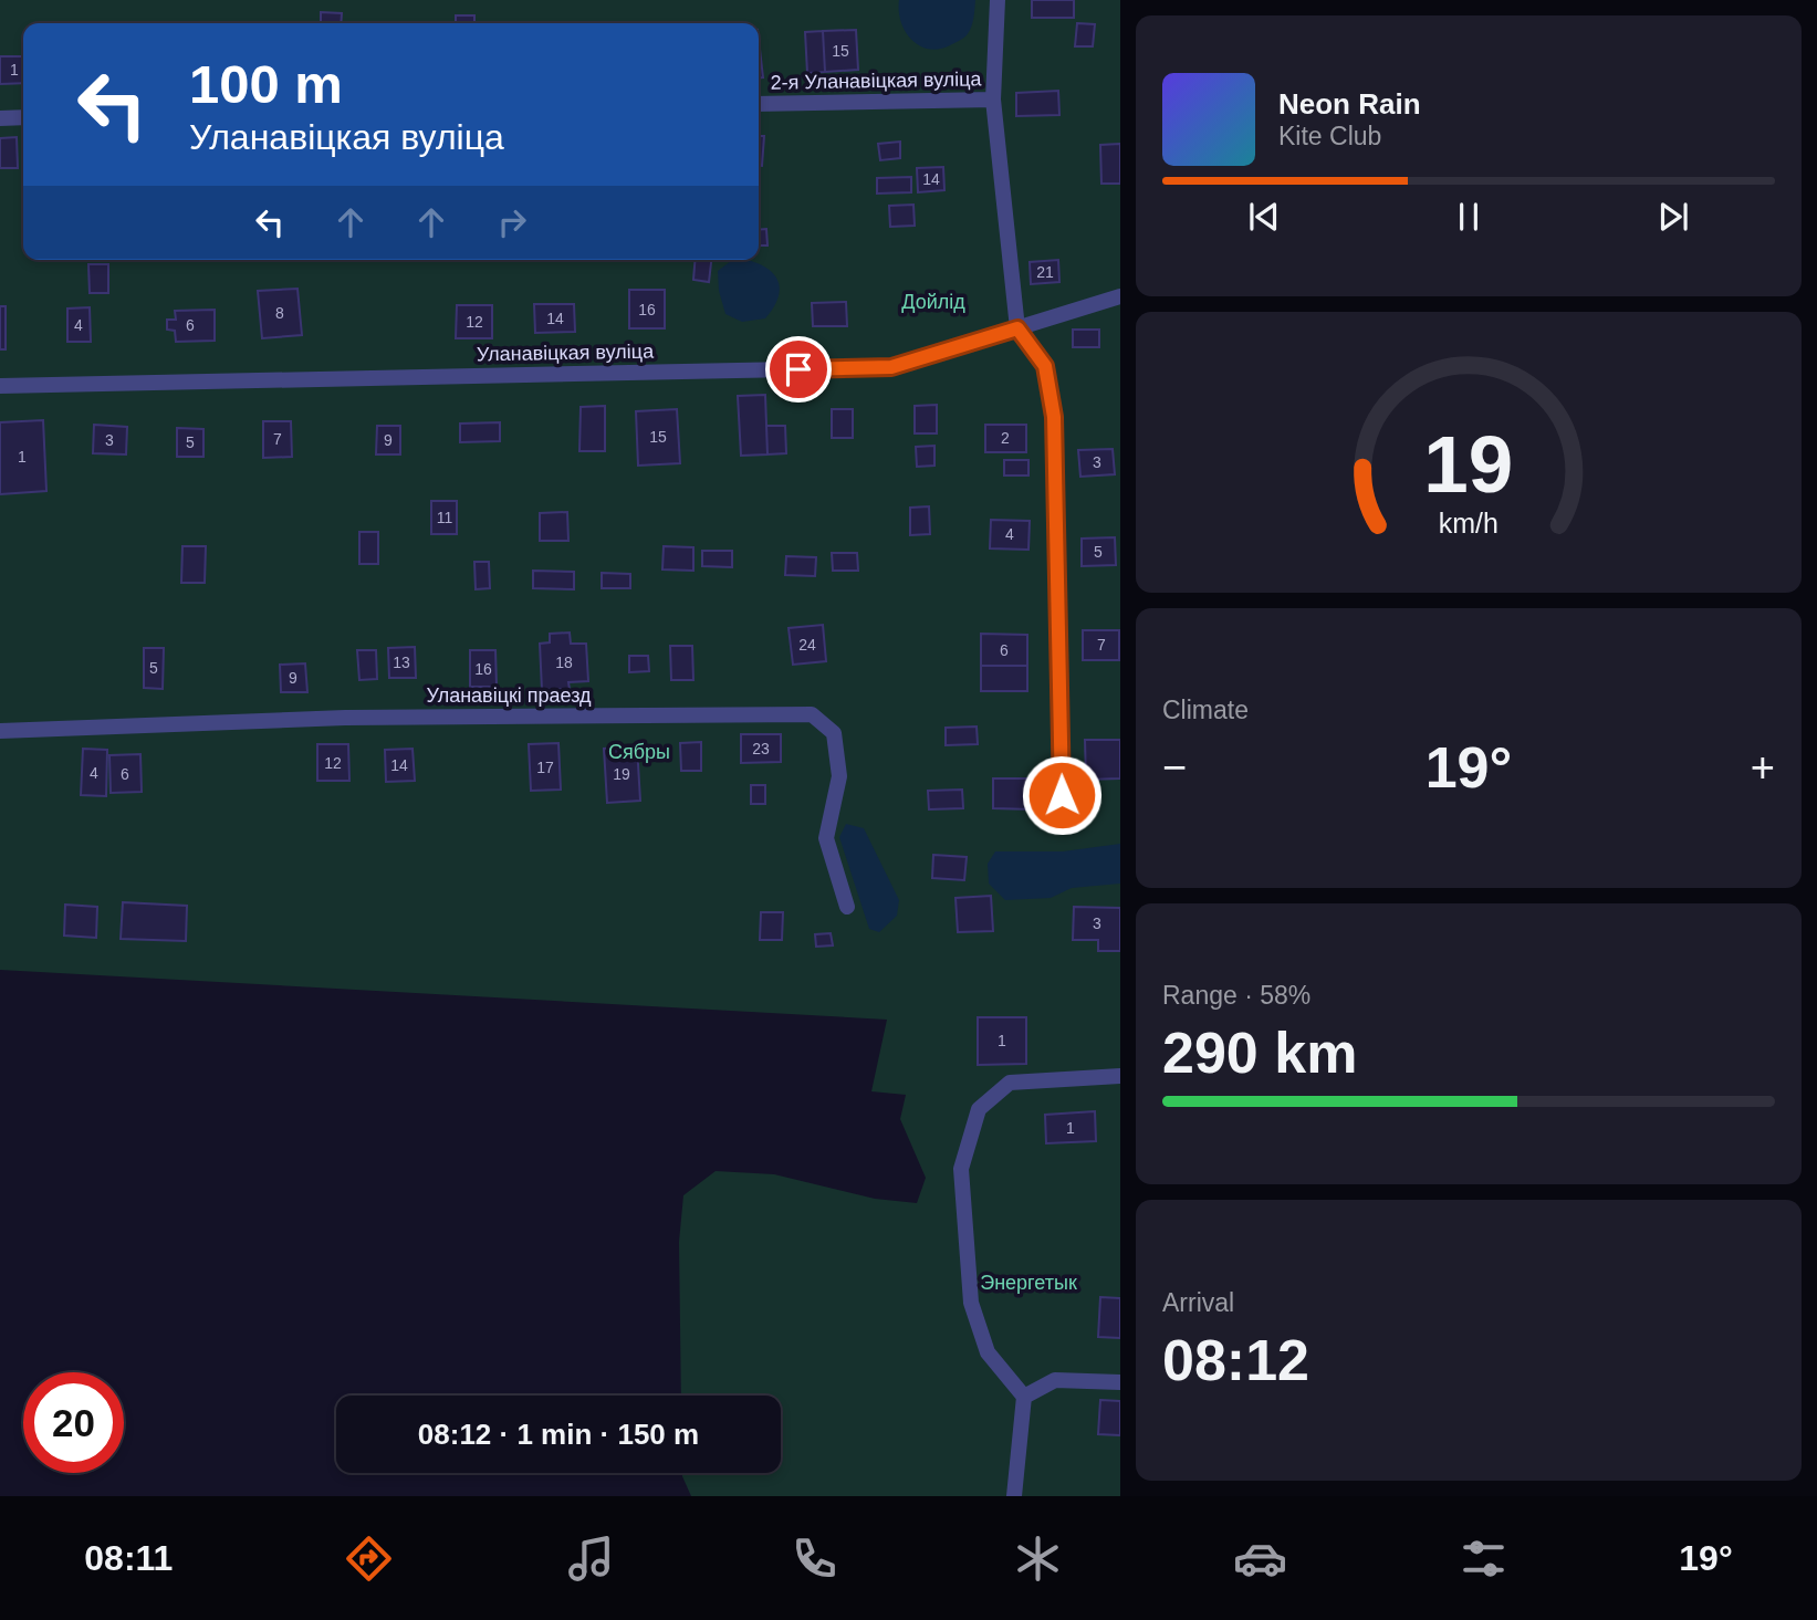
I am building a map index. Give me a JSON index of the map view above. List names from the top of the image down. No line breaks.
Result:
{"streets":{"lane":["2-я Уланавіцкая вуліца","Уланавіцкая вуліца","Уланавіцкі праезд"]},"parks":["Дойлід","Сябры","Энергетык"],"house_numbers":["15","1","14","21","16","8","14","12","4","6","15","2","7","3","9","5","1","3","11","4","5","24","7","6","13","18","5","16","9","23","12","14","17","4","6","19","3","1","1"],"page":{"turn":["100 m","Уланавіцкая вуліца"],"song":["Neon Rain","Kite Club"],"tile":["Climate",["Range · 58%","290 km"],["Arrival","08:12"]],"heat":["−","19°","+"],"limit":"20","trip":"08:12 · 1 min · 150 m","tabs":["08:11","19°"],"gauge":["19","km/h"]}}
